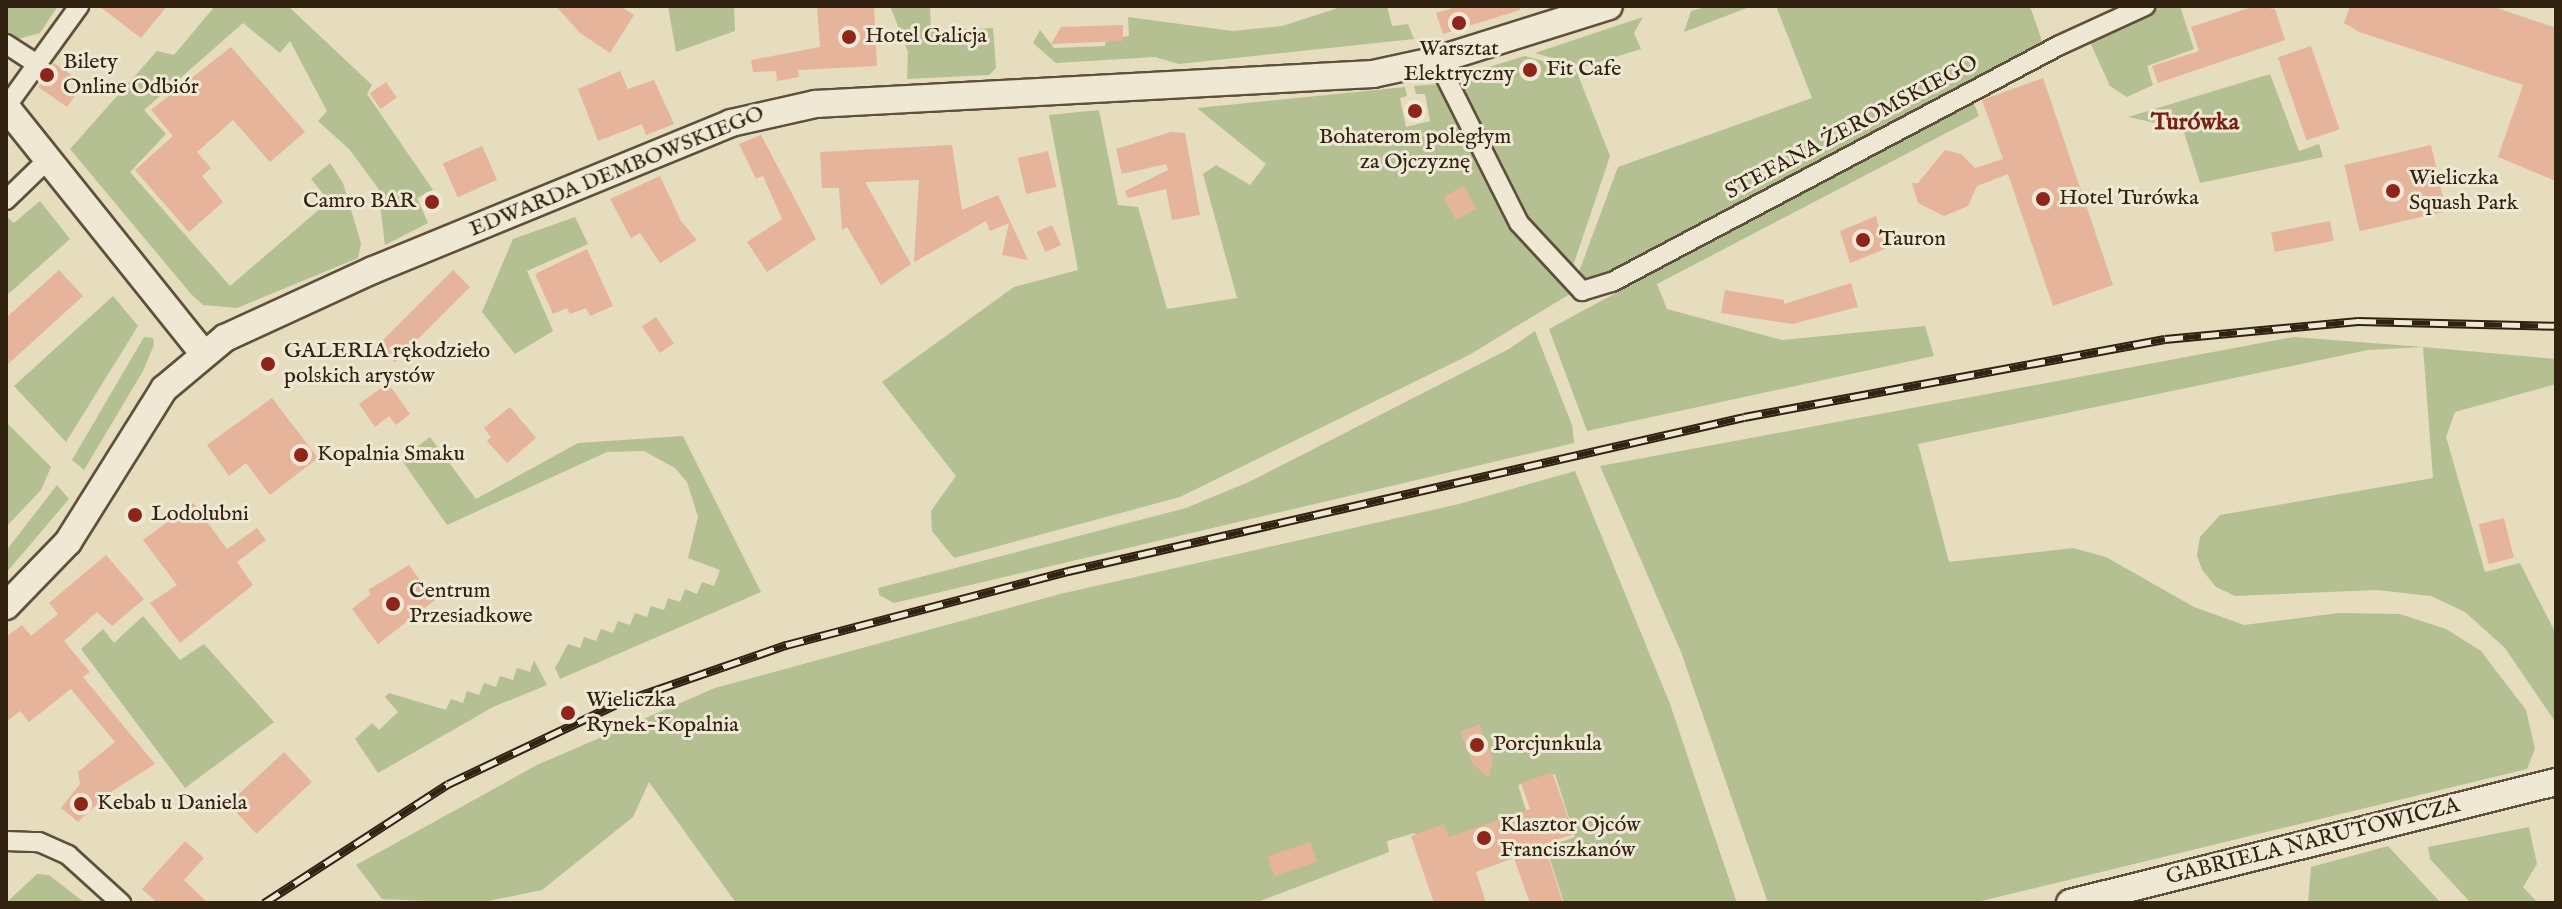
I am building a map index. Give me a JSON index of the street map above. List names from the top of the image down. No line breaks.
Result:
{"streets":{"street":["STEFANA ŻEROMSKIEGO","EDWARDA DEMBOWSKIEGO","GABRIELA NARUTOWICZA"]},"crossings":[["STEFANA ŻEROMSKIEGO","EDWARDA DEMBOWSKIEGO"]],"districts":["Turówka"],"places":["Warsztat Elektryczny","Hotel Galicja","Fit Cafe","Bilety Online Odbiór","Bohaterom poległym za Ojczyznę","Wieliczka Squash Park","Hotel Turówka","Camro BAR","Tauron","GALERIA rękodzieło polskich arystów","Kopalnia Smaku","Lodolubni","Centrum Przesiadkowe","Wieliczka Rynek-Kopalnia","Porcjunkula","Kebab u Daniela","Klasztor Ojców Franciszkanów"]}
